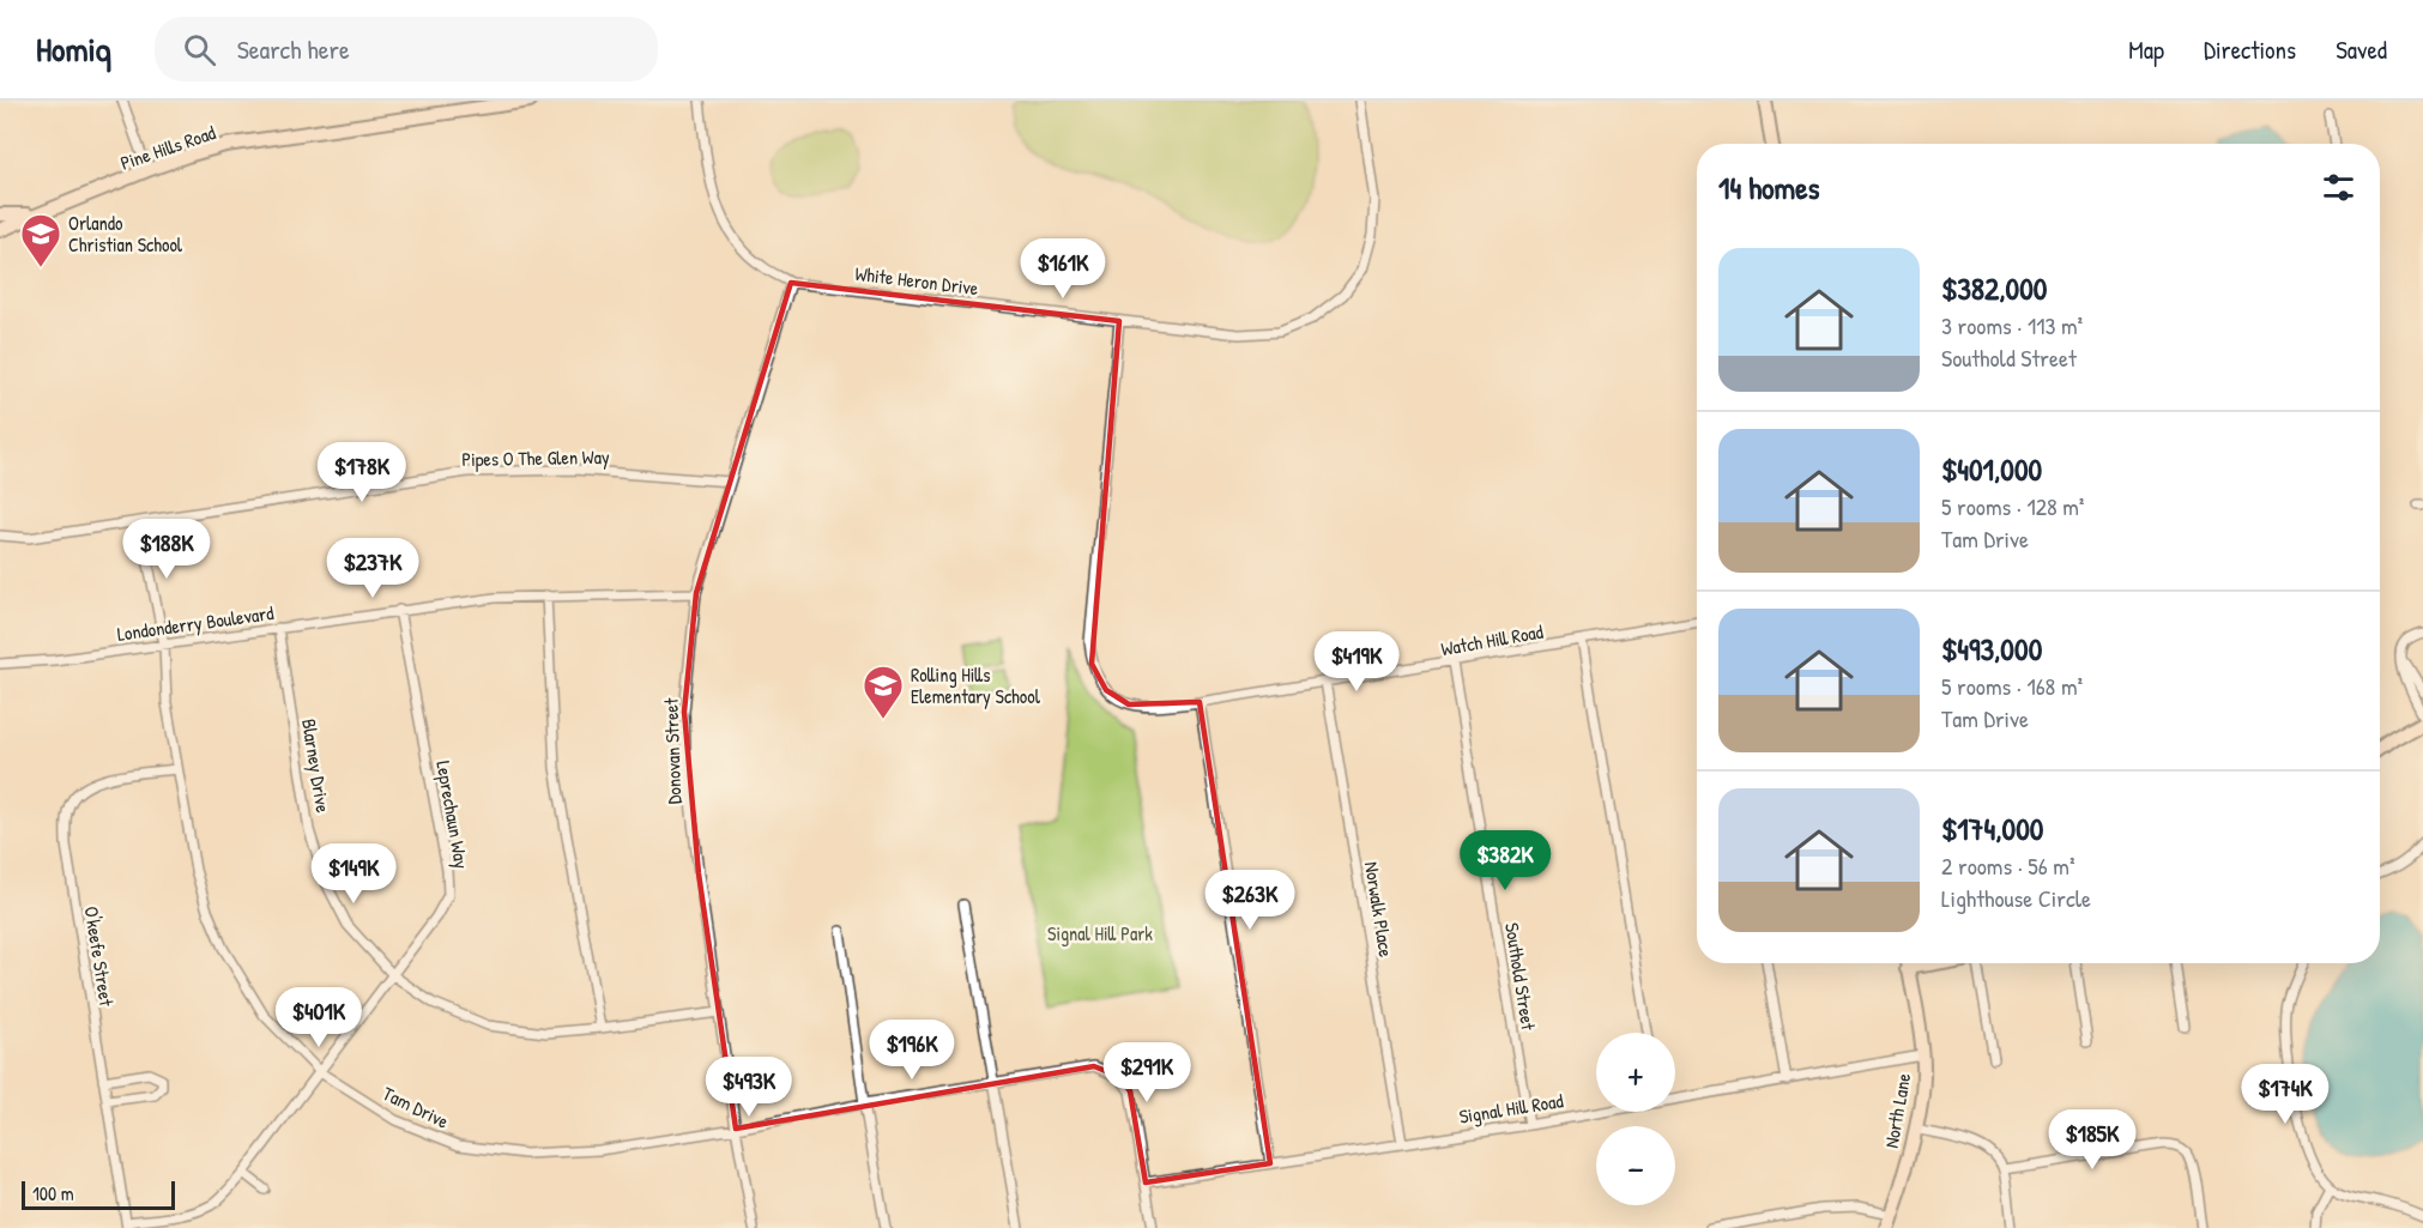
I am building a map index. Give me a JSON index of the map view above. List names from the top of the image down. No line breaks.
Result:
{"streets":{"main road":["Pine Hills Road","North Lane"],"street":["White Heron Drive","Pipes O The Glen Way","Londonderry Boulevard","Watch Hill Road","Donovan Street","Blarney Drive","Leprechaun Way","Norwalk Place","O'keefe Street","Southold Street","Tam Drive","Signal Hill Road"]},"crossings":[["White Heron Drive","Watch Hill Road"],["White Heron Drive","Donovan Street"],["Pipes O The Glen Way","Donovan Street"],["Pipes O The Glen Way","Tam Drive"],["Londonderry Boulevard","Donovan Street"],["Londonderry Boulevard","Blarney Drive"],["Londonderry Boulevard","Leprechaun Way"],["Londonderry Boulevard","Tam Drive"],["Watch Hill Road","Norwalk Place"],["Watch Hill Road","Southold Street"],["Donovan Street","Blarney Drive"],["Donovan Street","Tam Drive"],["Blarney Drive","Leprechaun Way"],["Leprechaun Way","O'keefe Street"],["Leprechaun Way","Tam Drive"],["Norwalk Place","Signal Hill Road"],["O'keefe Street","Tam Drive"],["Southold Street","Signal Hill Road"],["Tam Drive","Signal Hill Road"],["Signal Hill Road","North Lane"]],"parks":["Signal Hill Park"],"places":{"school or university":["Orlando Christian School","Rolling Hills Elementary School"]},"scale_bar":"100 m","page":{"header":"Homiq","search":"Search here","nav":["Map","Directions","Saved"],"heading":"14 homes","list":[{"name":"$382,000","note":"3 rooms · 113 m² · Southold Street"},{"name":"$401,000","note":"5 rooms · 128 m² · Tam Drive"},{"name":"$493,000","note":"5 rooms · 168 m² · Tam Drive"},{"name":"$174,000","note":"2 rooms · 56 m² · Lighthouse Circle"}],"price":["$161K","$178K","$188K","$237K","$419K","$382K","$149K","$263K","$401K","$196K","$291K","$493K","$174K","$185K"],"map_buttons":["+","−"],"scale":"100 m"}}
